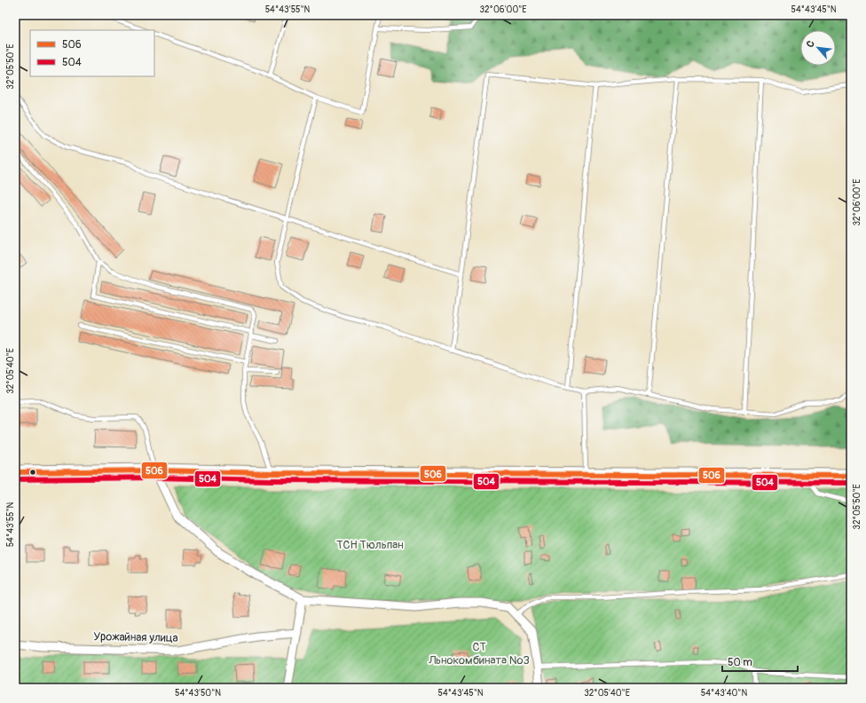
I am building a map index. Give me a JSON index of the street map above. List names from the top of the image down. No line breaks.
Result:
{"streets":{"street":["Урожайная улица"]},"parks":["ТСН Тюльпан","СТ Льнокомбината №3"],"lines":["transit line 506","transit line 504"],"legend":["506","504"],"scale_bar":"50 m","north":"top left","coordinates":["54°43'55\"N","32°06'00\"E","54°43'45\"N","32°05'50\"E","32°05'40\"E","54°43'50\"N","54°43'40\"N"]}
